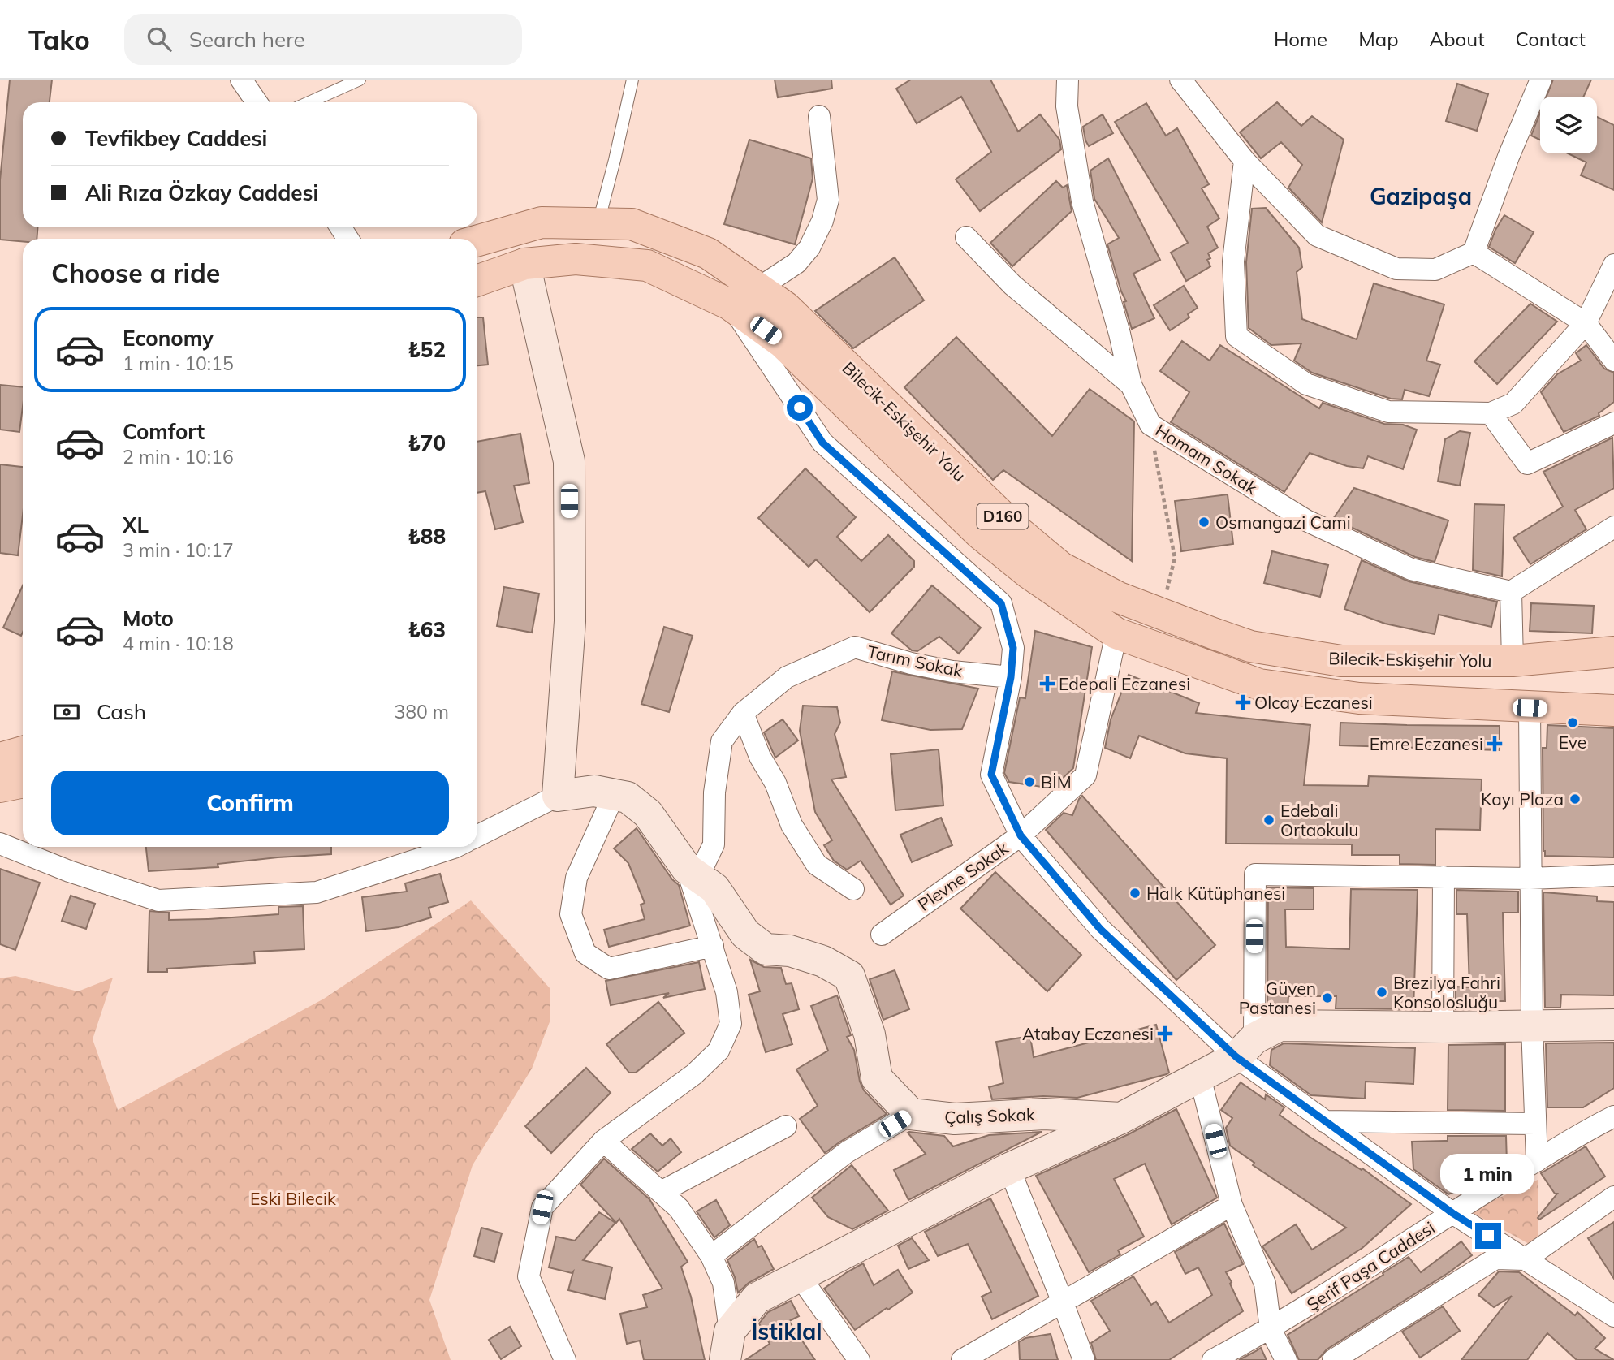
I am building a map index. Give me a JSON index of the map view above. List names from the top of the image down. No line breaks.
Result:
{"streets":{"main road":["Bilecik-Eskişehir Yolu","D160"],"street":["Hamam Sokak","Tarım Sokak","Plevne Sokak","Çalış Sokak","Şerif Paşa Caddesi"]},"crossings":[["Bilecik-Eskişehir Yolu","Plevne Sokak"]],"districts":["Gazipaşa","İstiklal"],"parks":["Eski Bilecik"],"places":{"other":["Osmangazi Cami","Eve","BİM","Kayı Plaza","Edebali Ortaokulu","Halk Kütüphanesi","Brezilya Fahri Konsolosluğu","Güven Pastanesi"],"health":["Edepali Eczanesi","Olcay Eczanesi","Emre Eczanesi","Atabay Eczanesi"]},"page":{"header":"Tako","search":"Search here","nav":["Home","Map","About","Contact"],"banner":["Tevfikbey Caddesi","Ali Rıza Özkay Caddesi"],"heading":"Choose a ride","list":[{"name":"Economy","note":"1 min · 10:15","value":"₺52"},{"name":"Comfort","note":"2 min · 10:16","value":"₺70"},{"name":"XL","note":"3 min · 10:17","value":"₺88"},{"name":"Moto","note":"4 min · 10:18","value":"₺63"}],"pay":["Cash","380 m"],"buttons":"Confirm","bubble":"1 min"}}
